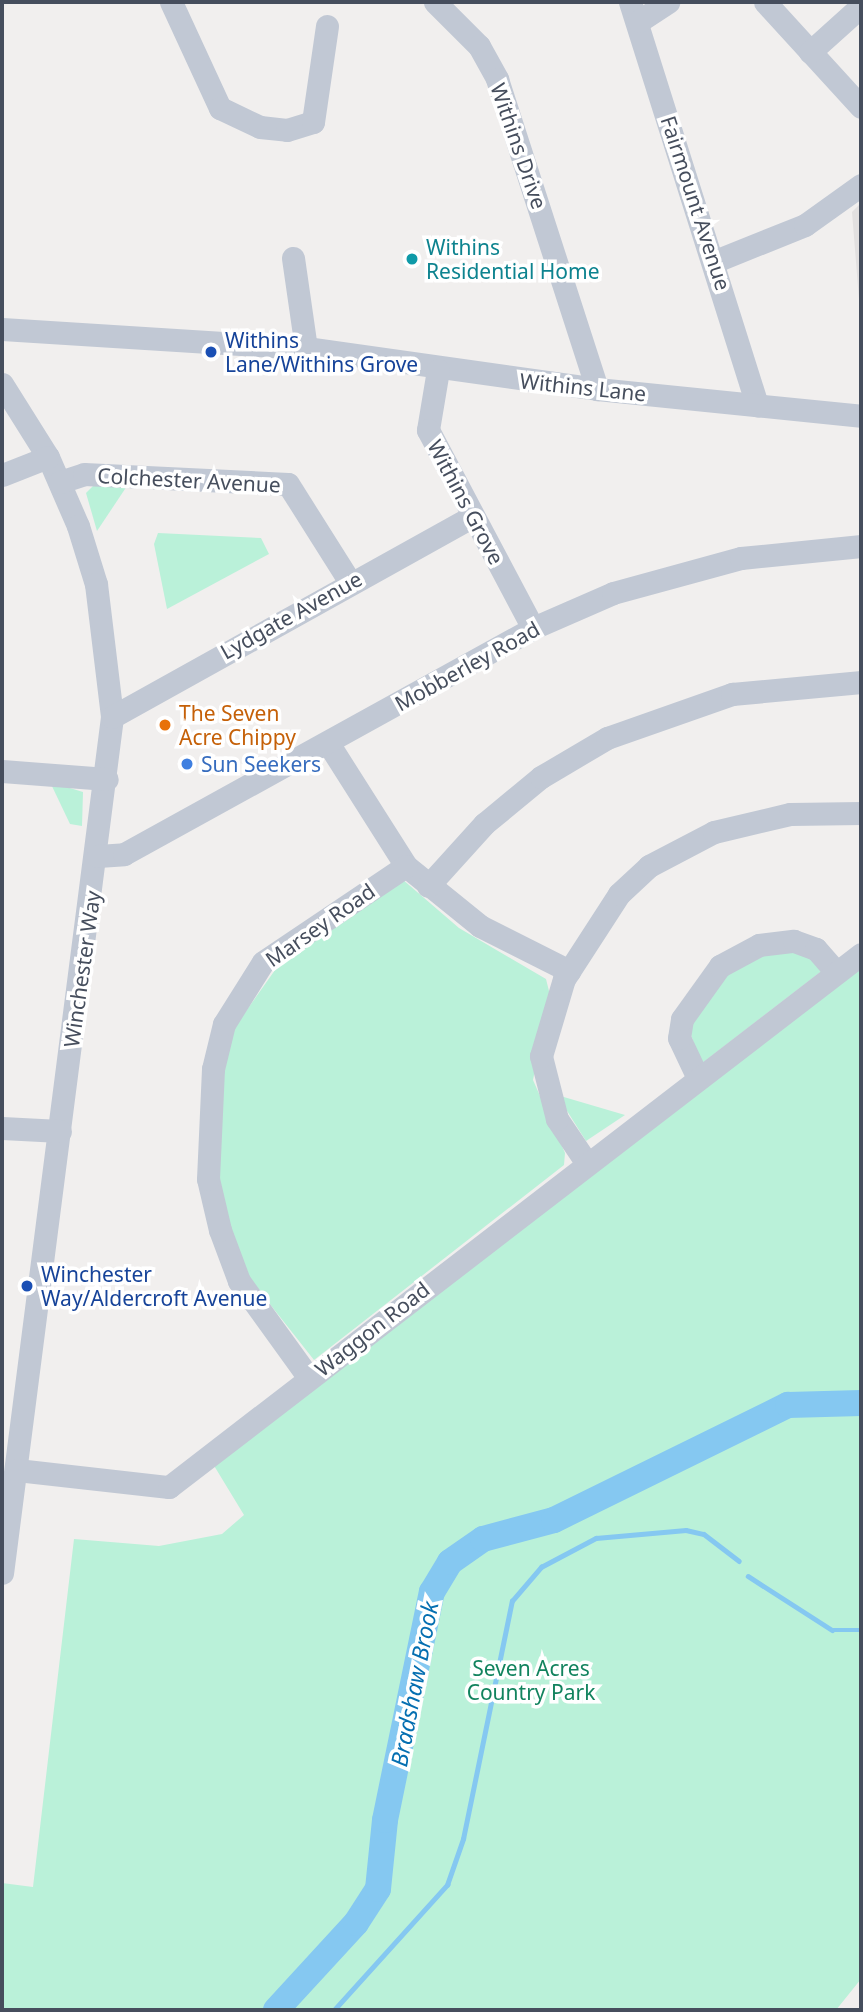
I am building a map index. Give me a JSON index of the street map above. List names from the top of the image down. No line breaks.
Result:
{"streets":{"street":["Withins Drive","Fairmount Avenue","Withins Lane","Colchester Avenue","Withins Grove","Lydgate Avenue","Mobberley Road","Marsey Road","Winchester Way","Waggon Road"]},"crossings":[["Withins Drive","Withins Lane"],["Fairmount Avenue","Withins Lane"],["Withins Lane","Withins Grove"],["Colchester Avenue","Lydgate Avenue"],["Colchester Avenue","Winchester Way"],["Withins Grove","Lydgate Avenue"],["Withins Grove","Mobberley Road"],["Lydgate Avenue","Winchester Way"],["Mobberley Road","Winchester Way"],["Marsey Road","Waggon Road"],["Winchester Way","Waggon Road"]],"water":["Bradshaw Brook"],"parks":["Seven Acres Country Park"],"places":["Withins Residential Home","Withins Lane/Withins Grove","The Seven Acre Chippy","Sun Seekers","Winchester Way/Aldercroft Avenue"]}
